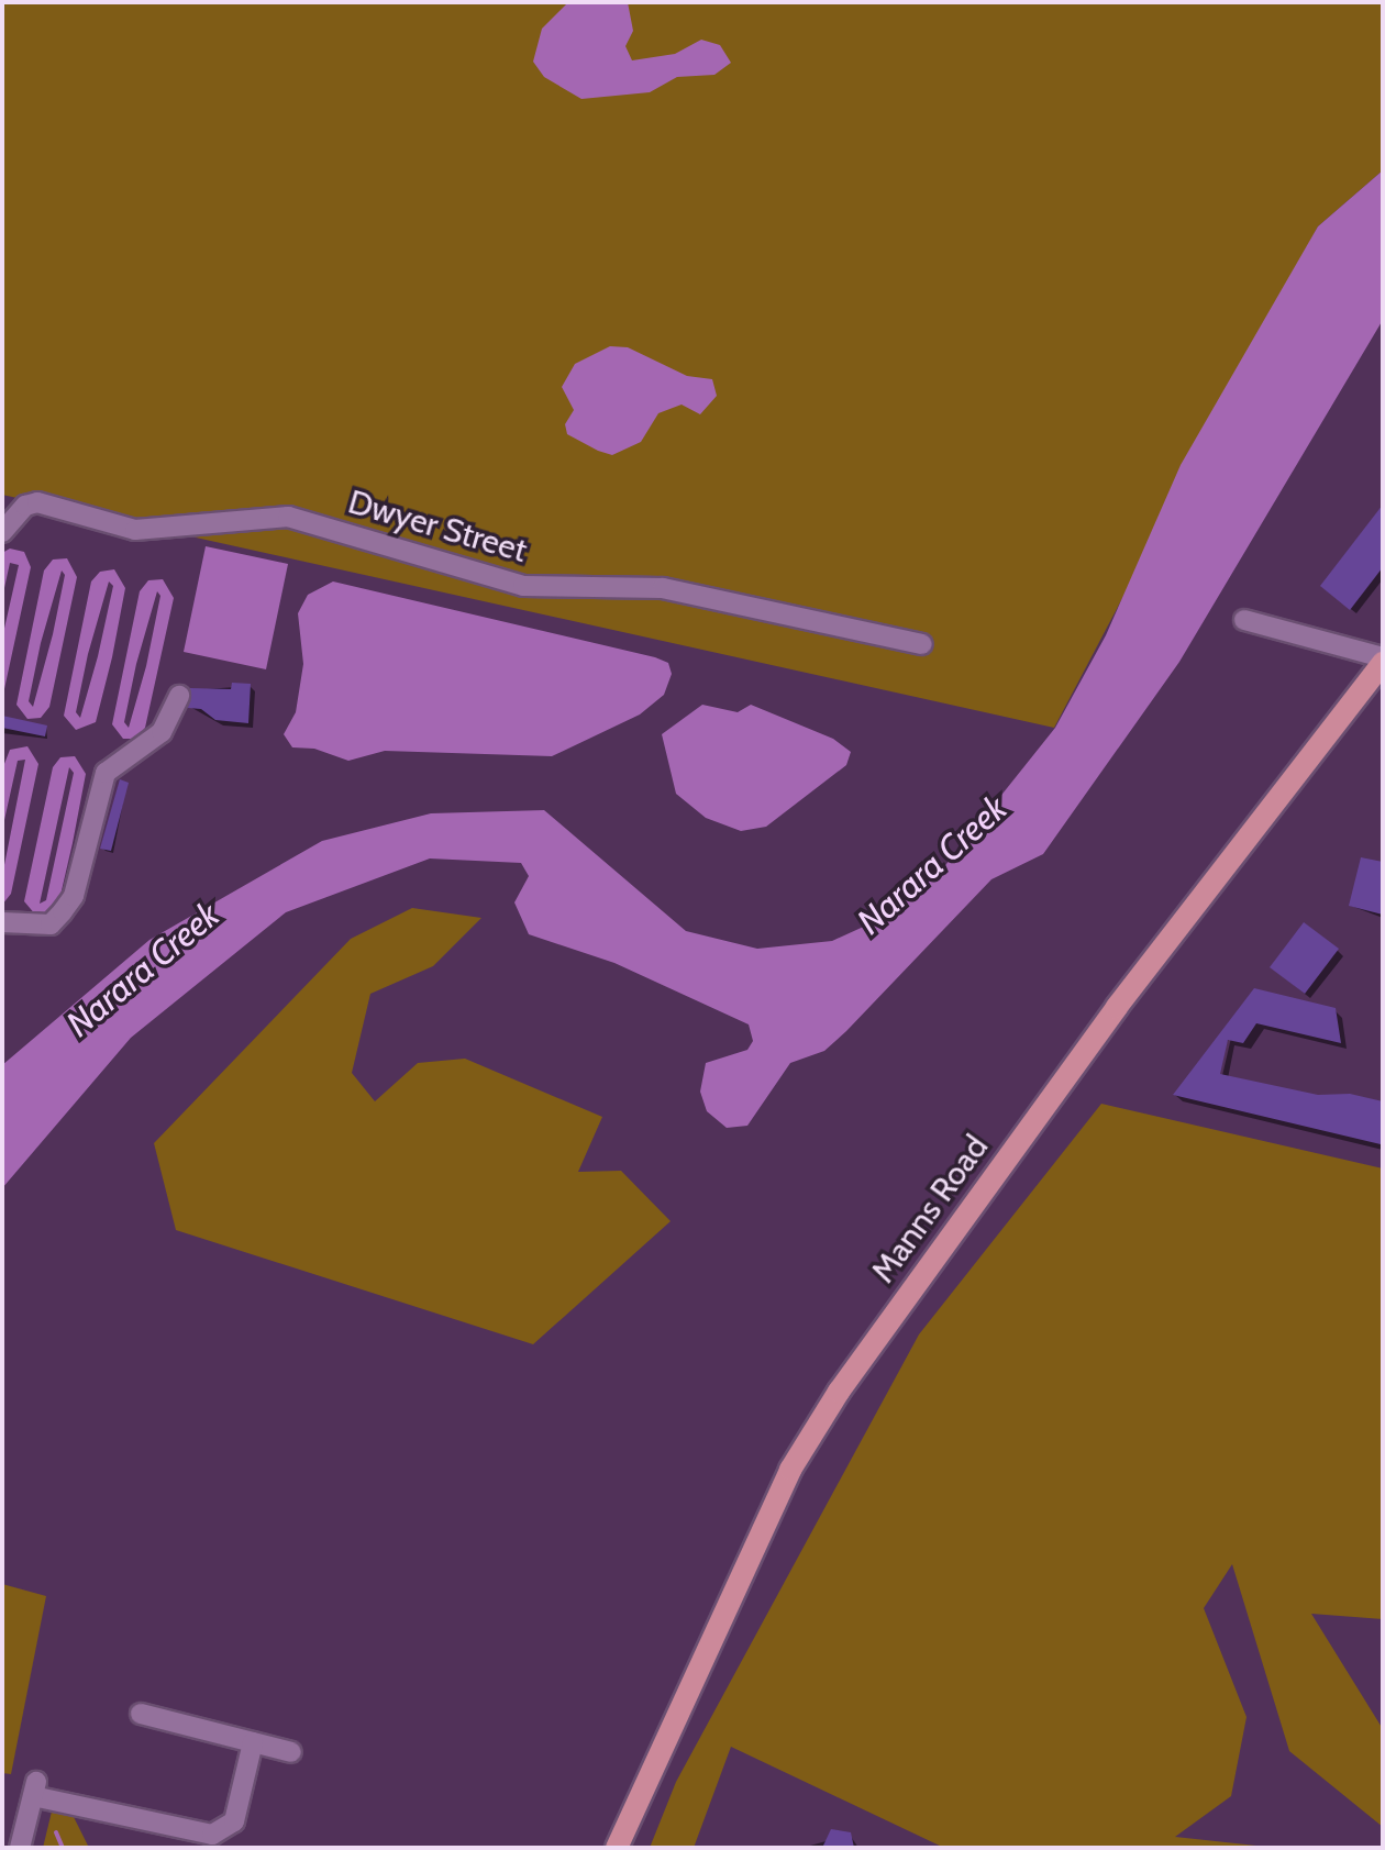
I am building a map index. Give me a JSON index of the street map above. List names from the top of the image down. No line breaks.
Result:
{"streets":{"main road":["Manns Road"],"street":["Dwyer Street"]},"water":["Narara Creek"]}
